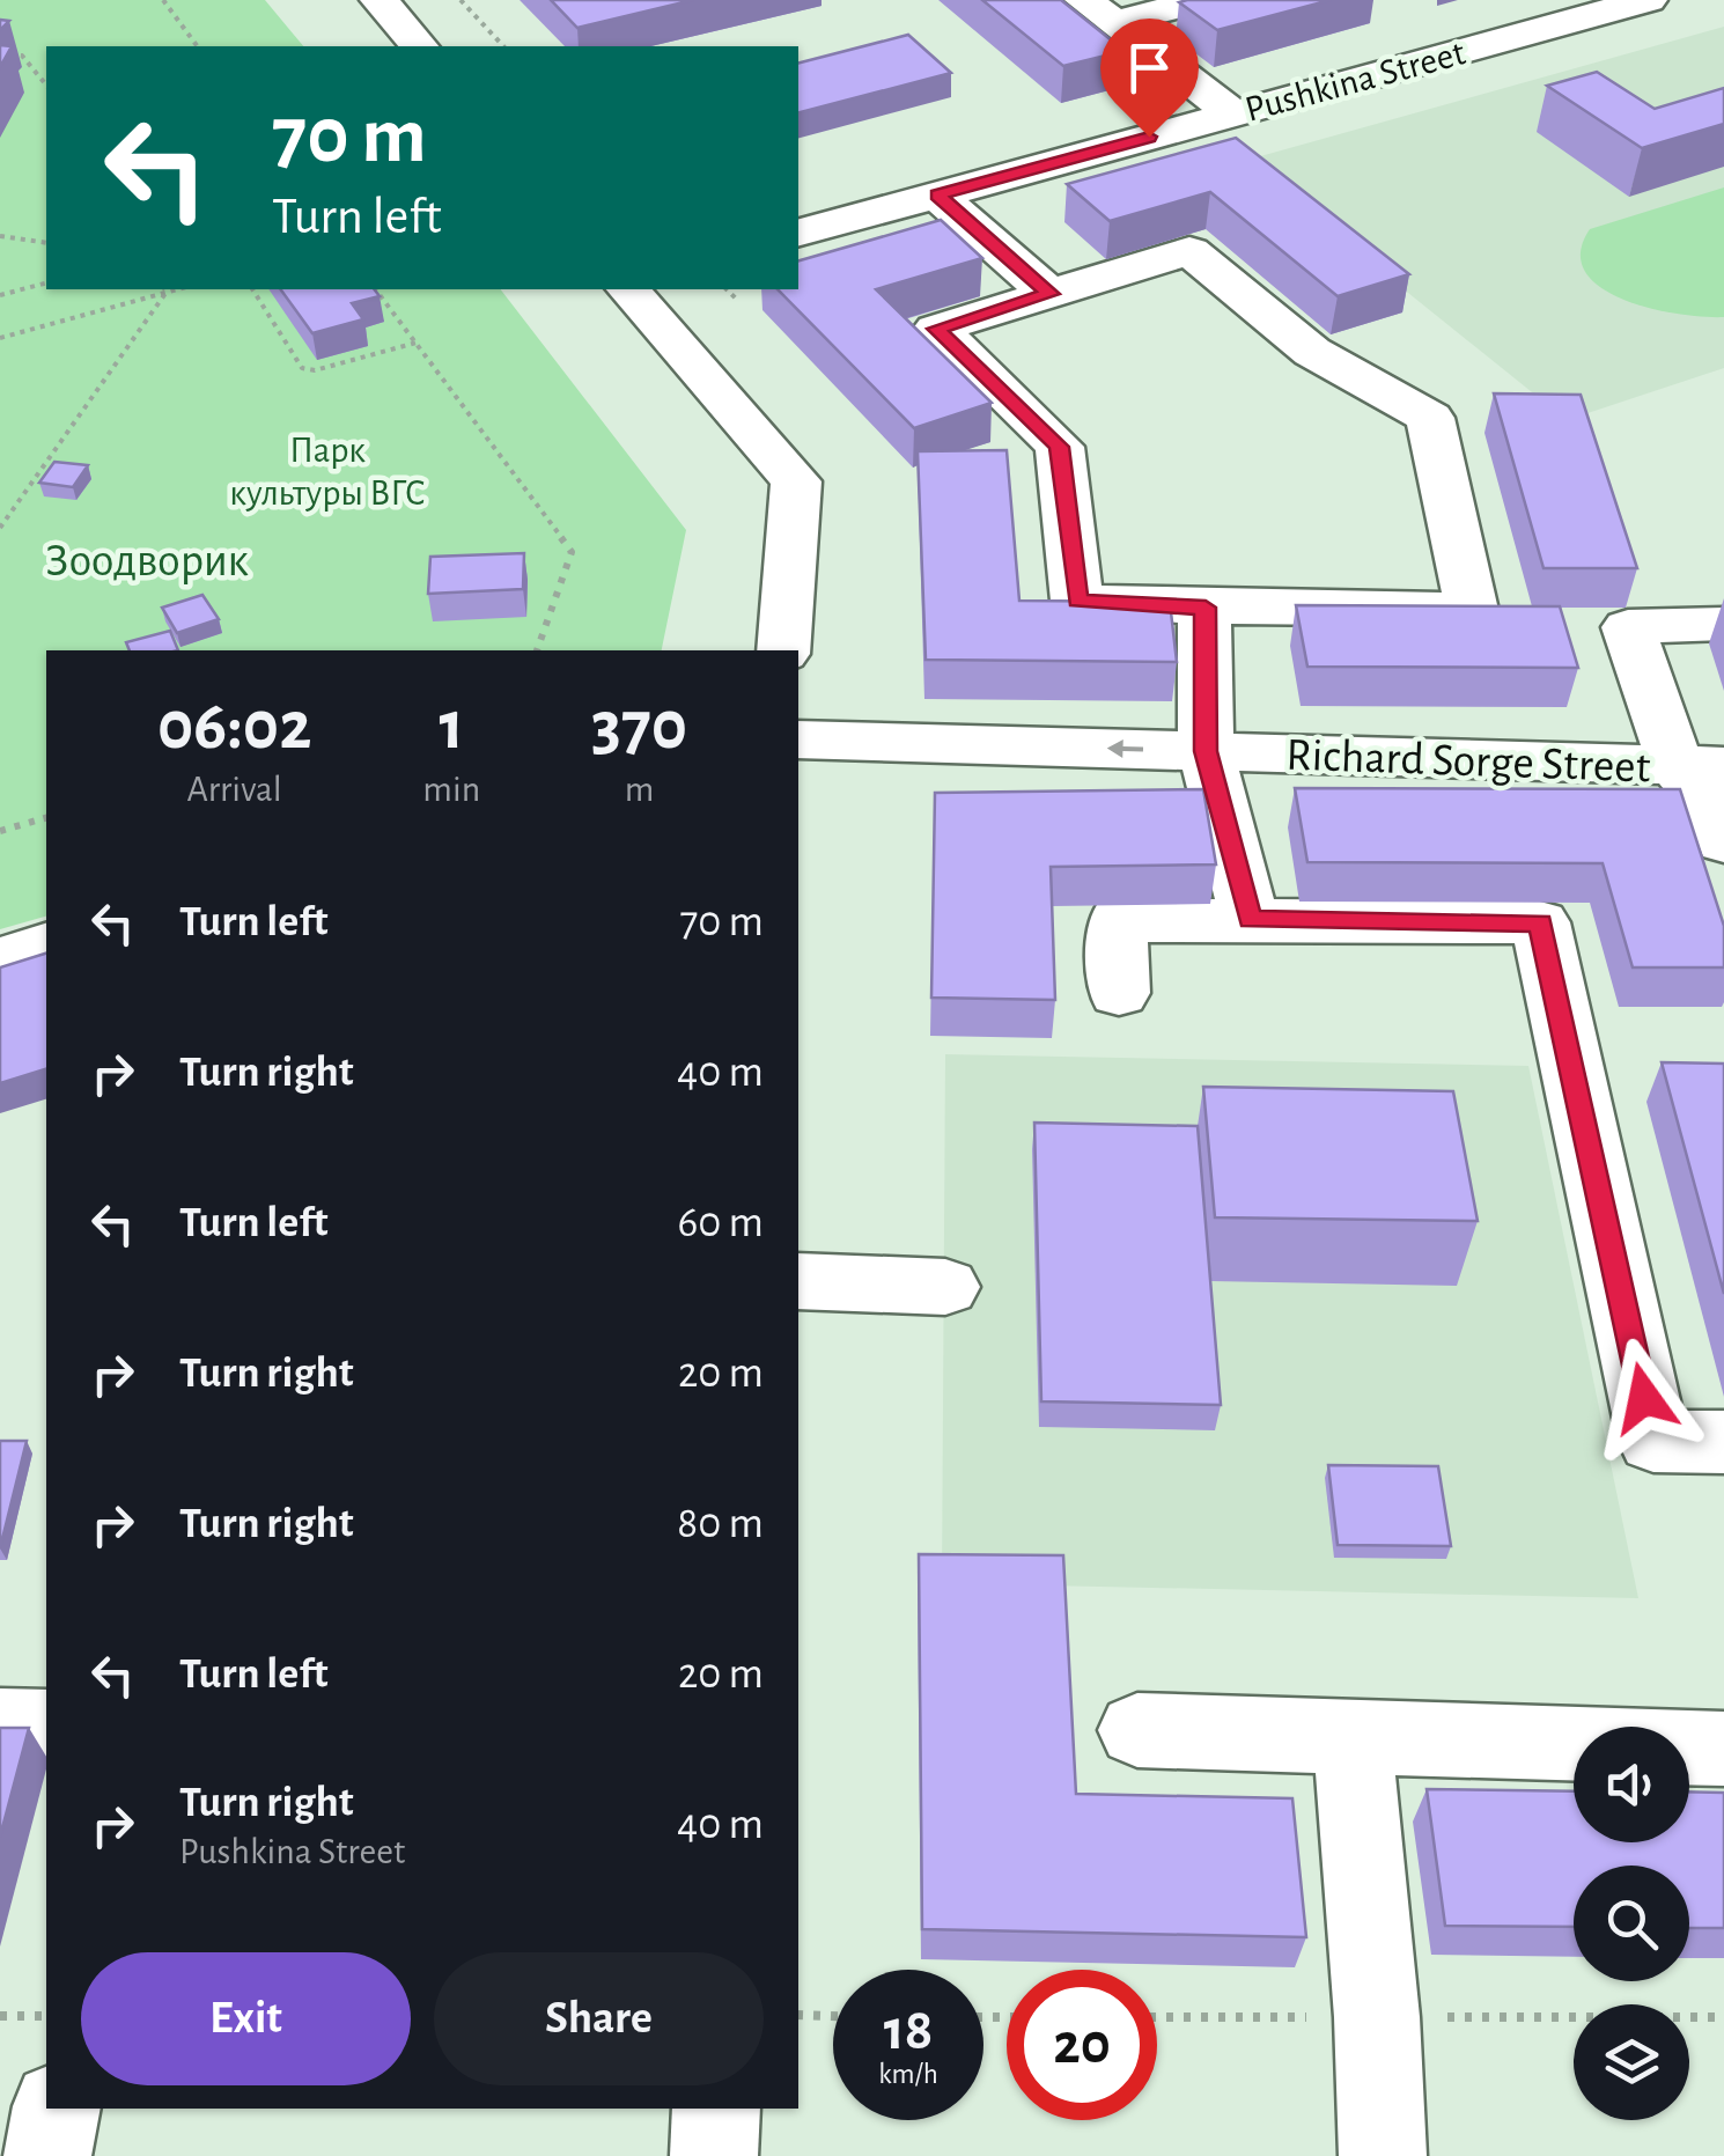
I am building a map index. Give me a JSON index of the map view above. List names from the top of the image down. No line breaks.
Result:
{"streets":{"street":["Pushkina Street","Richard Sorge Street"]},"parks":["Парк культуры ВГС","Зоодворик"],"page":{"turn":["70 m","Turn left"],"eta":["06:02","Arrival","1","min","370","m"],"list":[{"name":"Turn left","value":"70 m"},{"name":"Turn right","value":"40 m"},{"name":"Turn left","value":"60 m"},{"name":"Turn right","value":"20 m"},{"name":"Turn right","value":"80 m"},{"name":"Turn left","value":"20 m"},{"name":"Turn right","note":"Pushkina Street","value":"40 m"}],"buttons":["Exit","Share"],"speed":"18 km/h","limit":"20"}}
